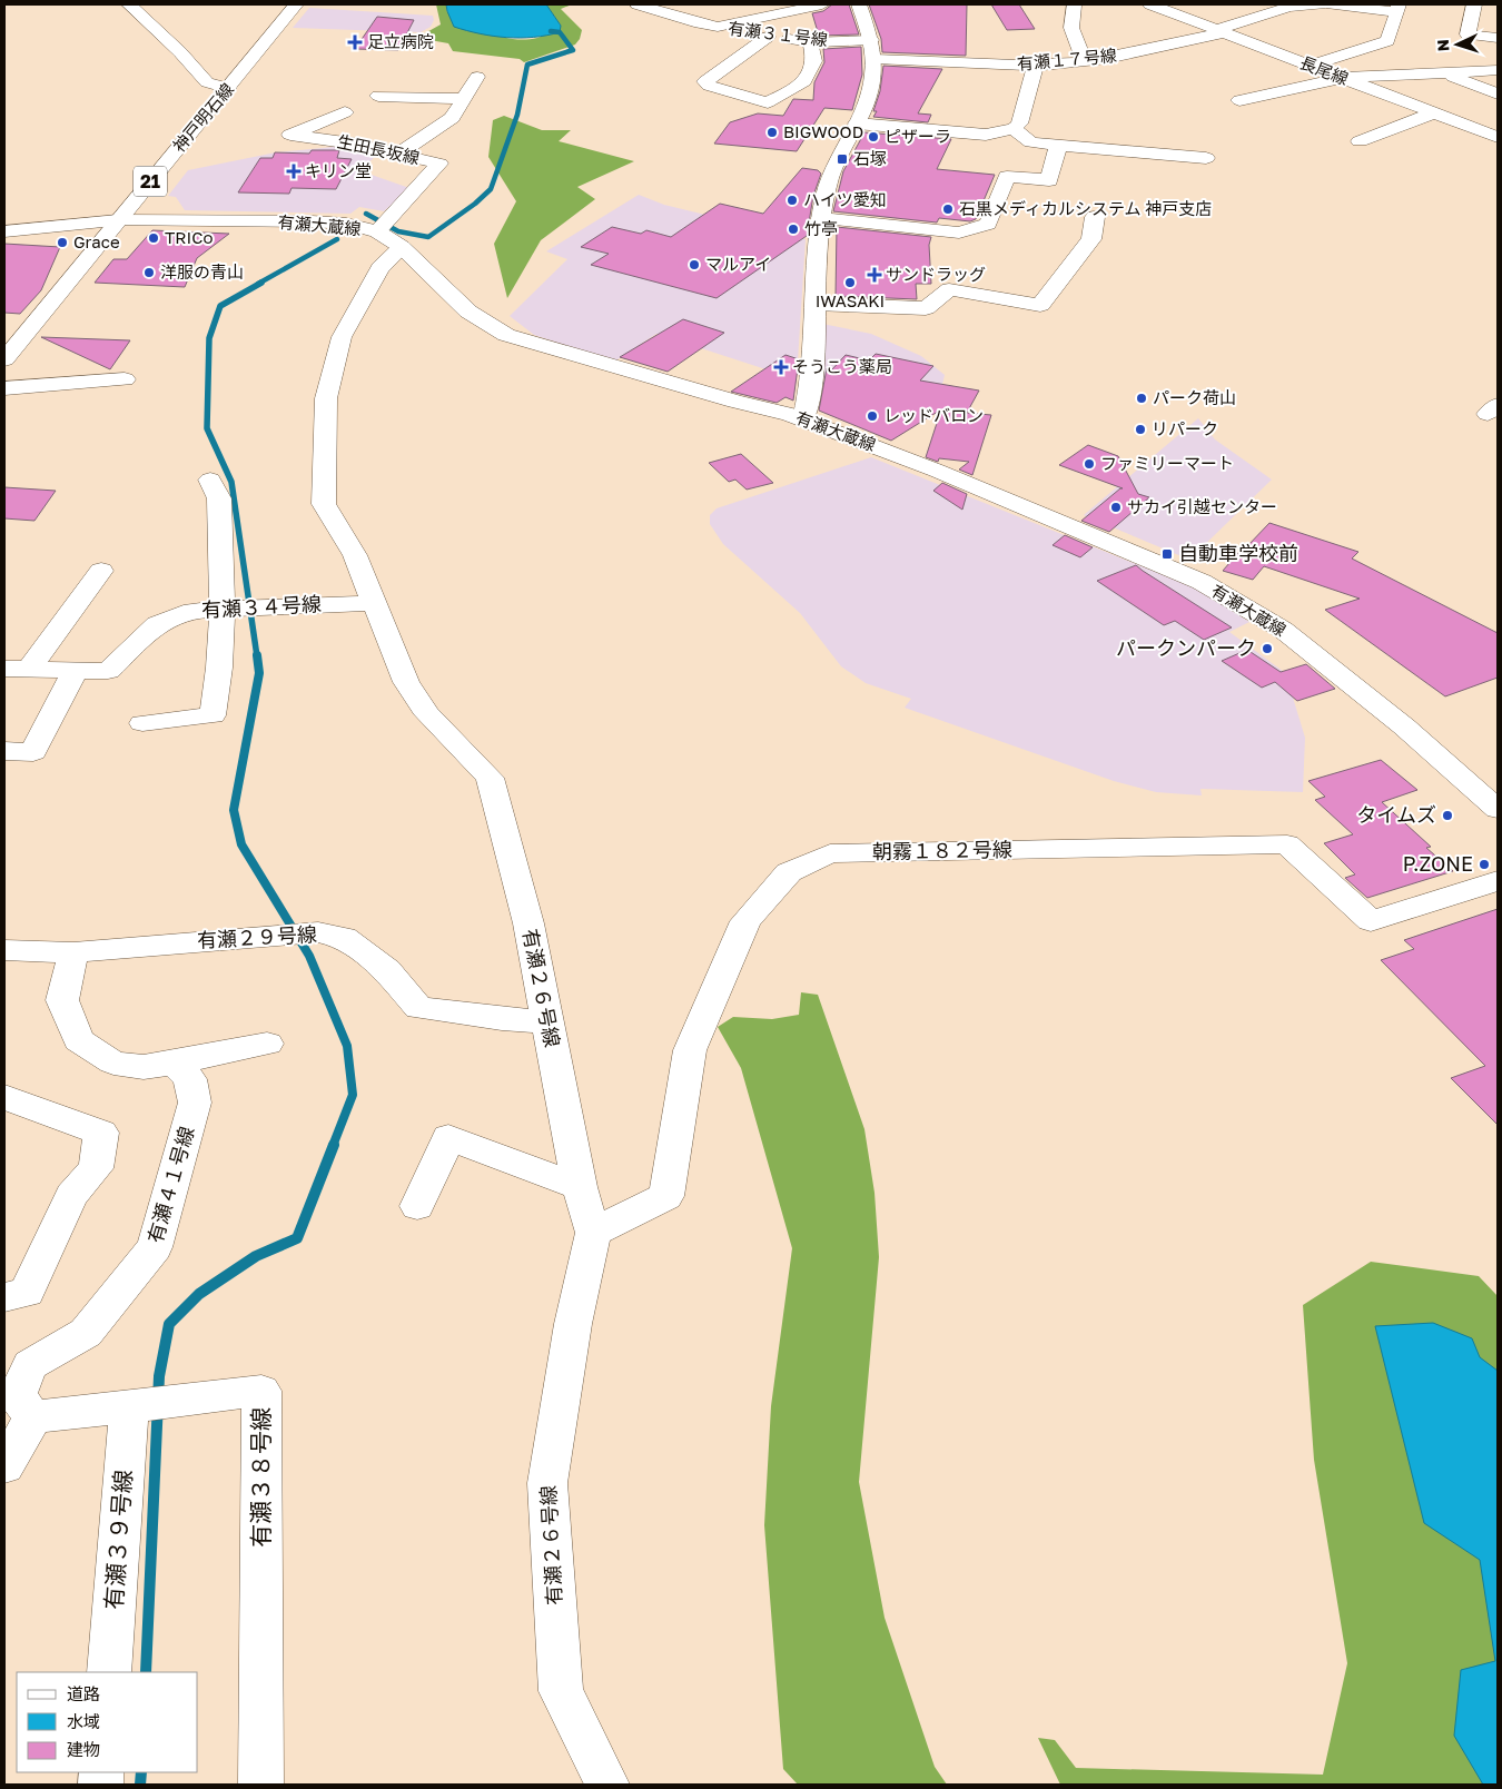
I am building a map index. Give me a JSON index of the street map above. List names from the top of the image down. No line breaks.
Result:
{"streets":{"street":["有瀬３１号線","有瀬１７号線","長尾線","神戸明石線","生田長坂線","21","有瀬大蔵線","有瀬３４号線","朝霧１８２号線","有瀬２９号線","有瀬２６号線","有瀬４１号線","有瀬３８号線","有瀬３９号線"]},"crossings":[["有瀬３１号線","有瀬１７号線"],["有瀬１７号線","長尾線"],["神戸明石線","有瀬大蔵線"],["生田長坂線","有瀬大蔵線"],["生田長坂線","有瀬２６号線"],["有瀬大蔵線","有瀬２６号線"],["有瀬３４号線","有瀬２６号線"],["朝霧１８２号線","有瀬２６号線"],["有瀬２９号線","有瀬２６号線"],["有瀬４１号線","有瀬３８号線"],["有瀬３８号線","有瀬３９号線"]],"places":{"health":["足立病院","キリン堂","サンドラッグ","そうこう薬局"],"other":["BIGWOOD","ピザーラ","ハイツ愛知","石黒メディカルシステム 神戸支店","竹亭","TRICo","Grace","マルアイ","洋服の青山","IWASAKI","パーク荷山","レッドバロン","リパーク","ファミリーマート","サカイ引越センター","パークンパーク","タイムズ","P.ZONE"],"transit":["石塚","自動車学校前"]},"legend":["道路","水域","建物"],"north":"left"}
